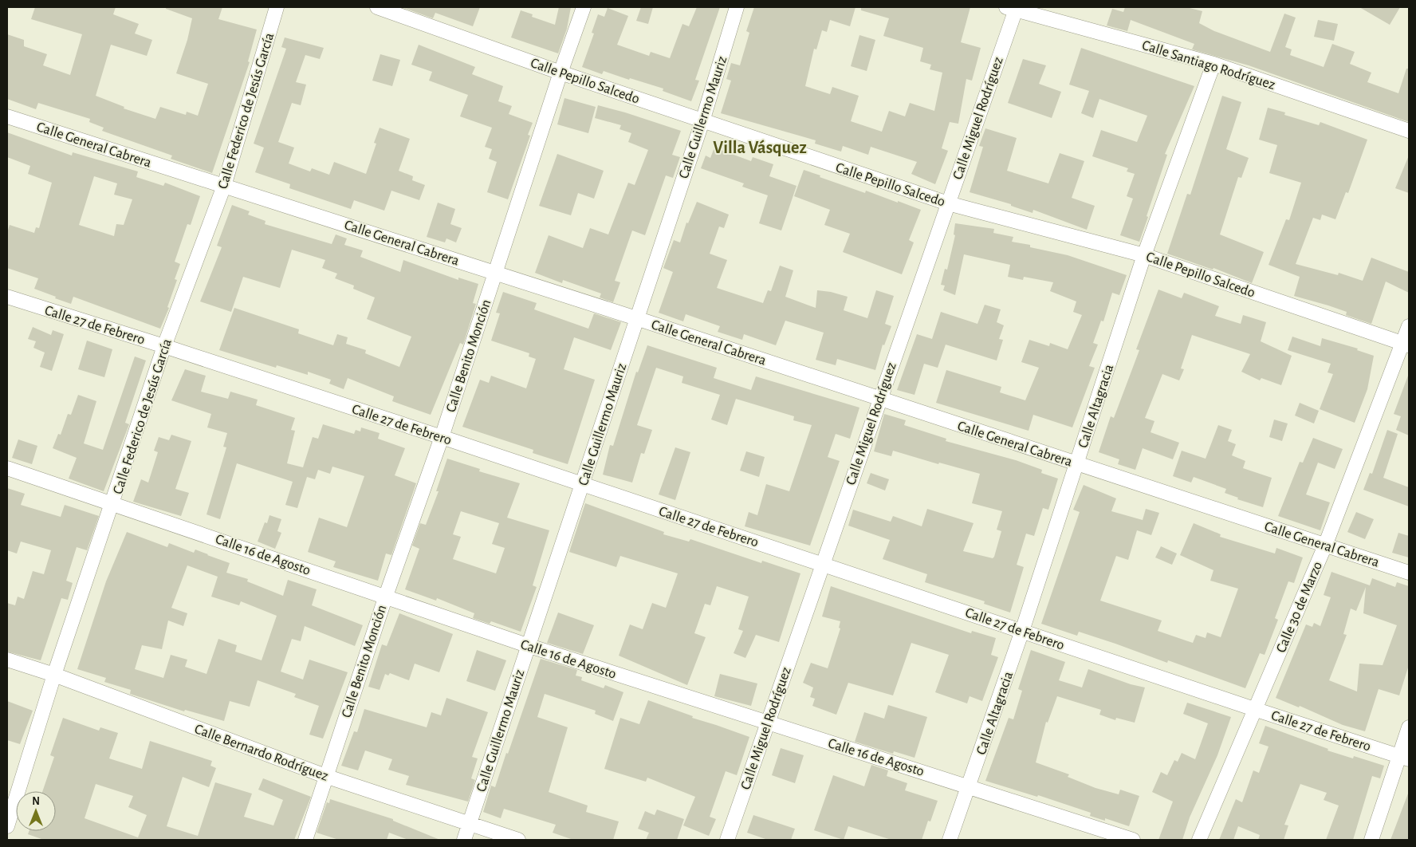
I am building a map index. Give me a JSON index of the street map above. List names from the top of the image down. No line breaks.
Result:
{"streets":{"street":["Calle Santiago Rodríguez","Calle Pepillo Salcedo","Calle Federico de Jesús García","Calle Guillermo Mauriz","Calle Miguel Rodríguez","Calle General Cabrera","Calle 27 de Febrero","Calle Benito Monción","Calle Altagracia","Calle 16 de Agosto","Calle 30 de Marzo","Calle Bernardo Rodríguez"]},"crossings":[["Calle Santiago Rodríguez","Calle Miguel Rodríguez"],["Calle Santiago Rodríguez","Calle Altagracia"],["Calle Pepillo Salcedo","Calle Guillermo Mauriz"],["Calle Pepillo Salcedo","Calle Miguel Rodríguez"],["Calle Pepillo Salcedo","Calle Benito Monción"],["Calle Pepillo Salcedo","Calle Altagracia"],["Calle Pepillo Salcedo","Calle 30 de Marzo"],["Calle Federico de Jesús García","Calle General Cabrera"],["Calle Federico de Jesús García","Calle 27 de Febrero"],["Calle Federico de Jesús García","Calle 16 de Agosto"],["Calle Federico de Jesús García","Calle Bernardo Rodríguez"],["Calle Guillermo Mauriz","Calle General Cabrera"],["Calle Guillermo Mauriz","Calle 27 de Febrero"],["Calle Guillermo Mauriz","Calle 16 de Agosto"],["Calle Guillermo Mauriz","Calle Bernardo Rodríguez"],["Calle Miguel Rodríguez","Calle General Cabrera"],["Calle Miguel Rodríguez","Calle 27 de Febrero"],["Calle Miguel Rodríguez","Calle 16 de Agosto"],["Calle General Cabrera","Calle Benito Monción"],["Calle General Cabrera","Calle Altagracia"],["Calle General Cabrera","Calle 30 de Marzo"],["Calle 27 de Febrero","Calle Benito Monción"],["Calle 27 de Febrero","Calle Altagracia"],["Calle 27 de Febrero","Calle 30 de Marzo"],["Calle Benito Monción","Calle 16 de Agosto"],["Calle Benito Monción","Calle Bernardo Rodríguez"],["Calle Altagracia","Calle 16 de Agosto"]],"districts":["Villa Vásquez"],"north":"top"}
